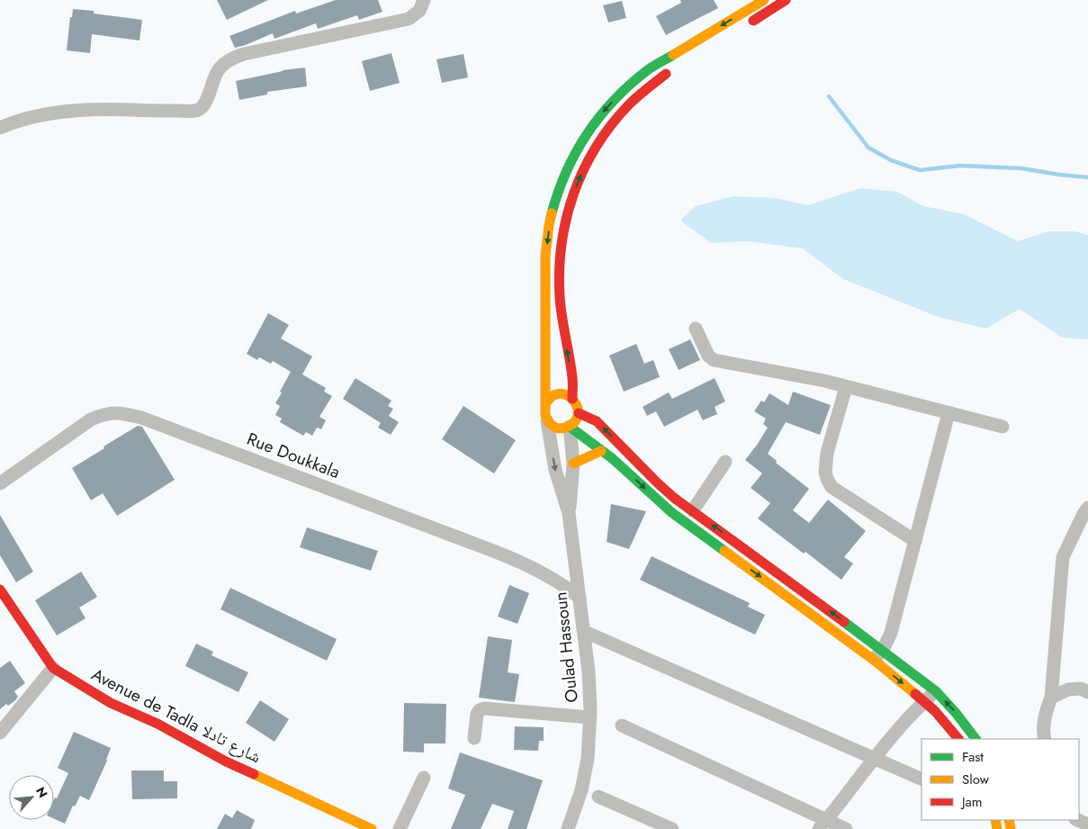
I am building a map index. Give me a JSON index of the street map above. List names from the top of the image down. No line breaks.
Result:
{"streets":{"street":["Rue Doukkala","Oulad Hassoun","Avenue de Tadla شارع تادلا"]},"crossings":[["Rue Doukkala","Oulad Hassoun"]],"legend":["Fast","Slow","Jam"],"north":"top right"}
